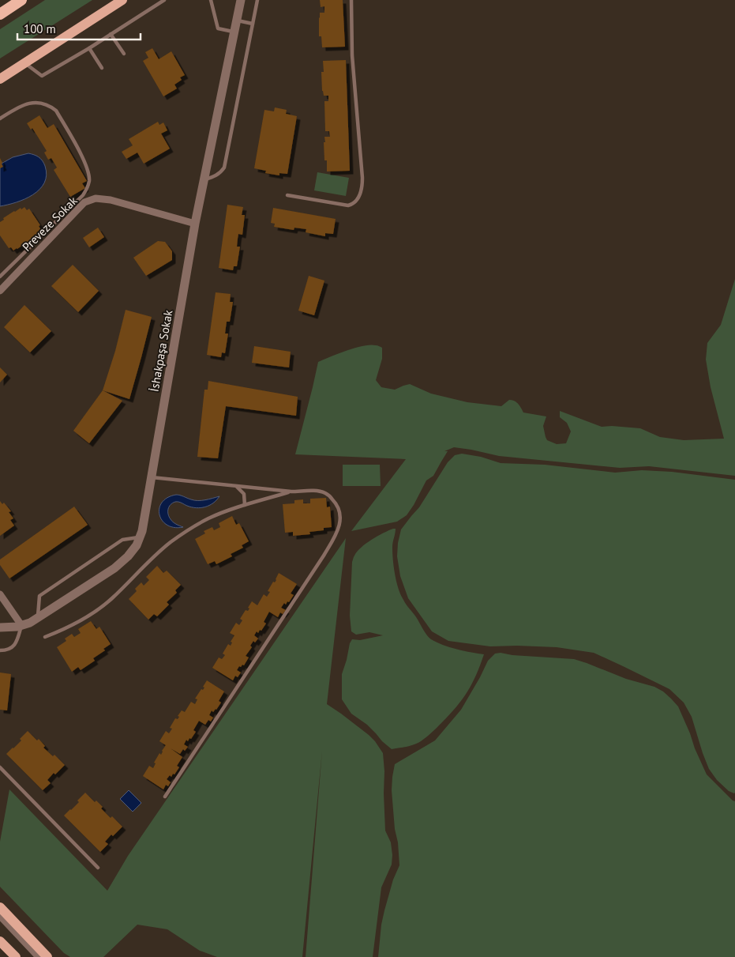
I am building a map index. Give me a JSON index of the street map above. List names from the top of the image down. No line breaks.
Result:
{"streets":{"street":["Preveze Sokak","İshakpaşa Sokak"]},"crossings":[["Preveze Sokak","İshakpaşa Sokak"]],"scale_bar":"100 m"}
